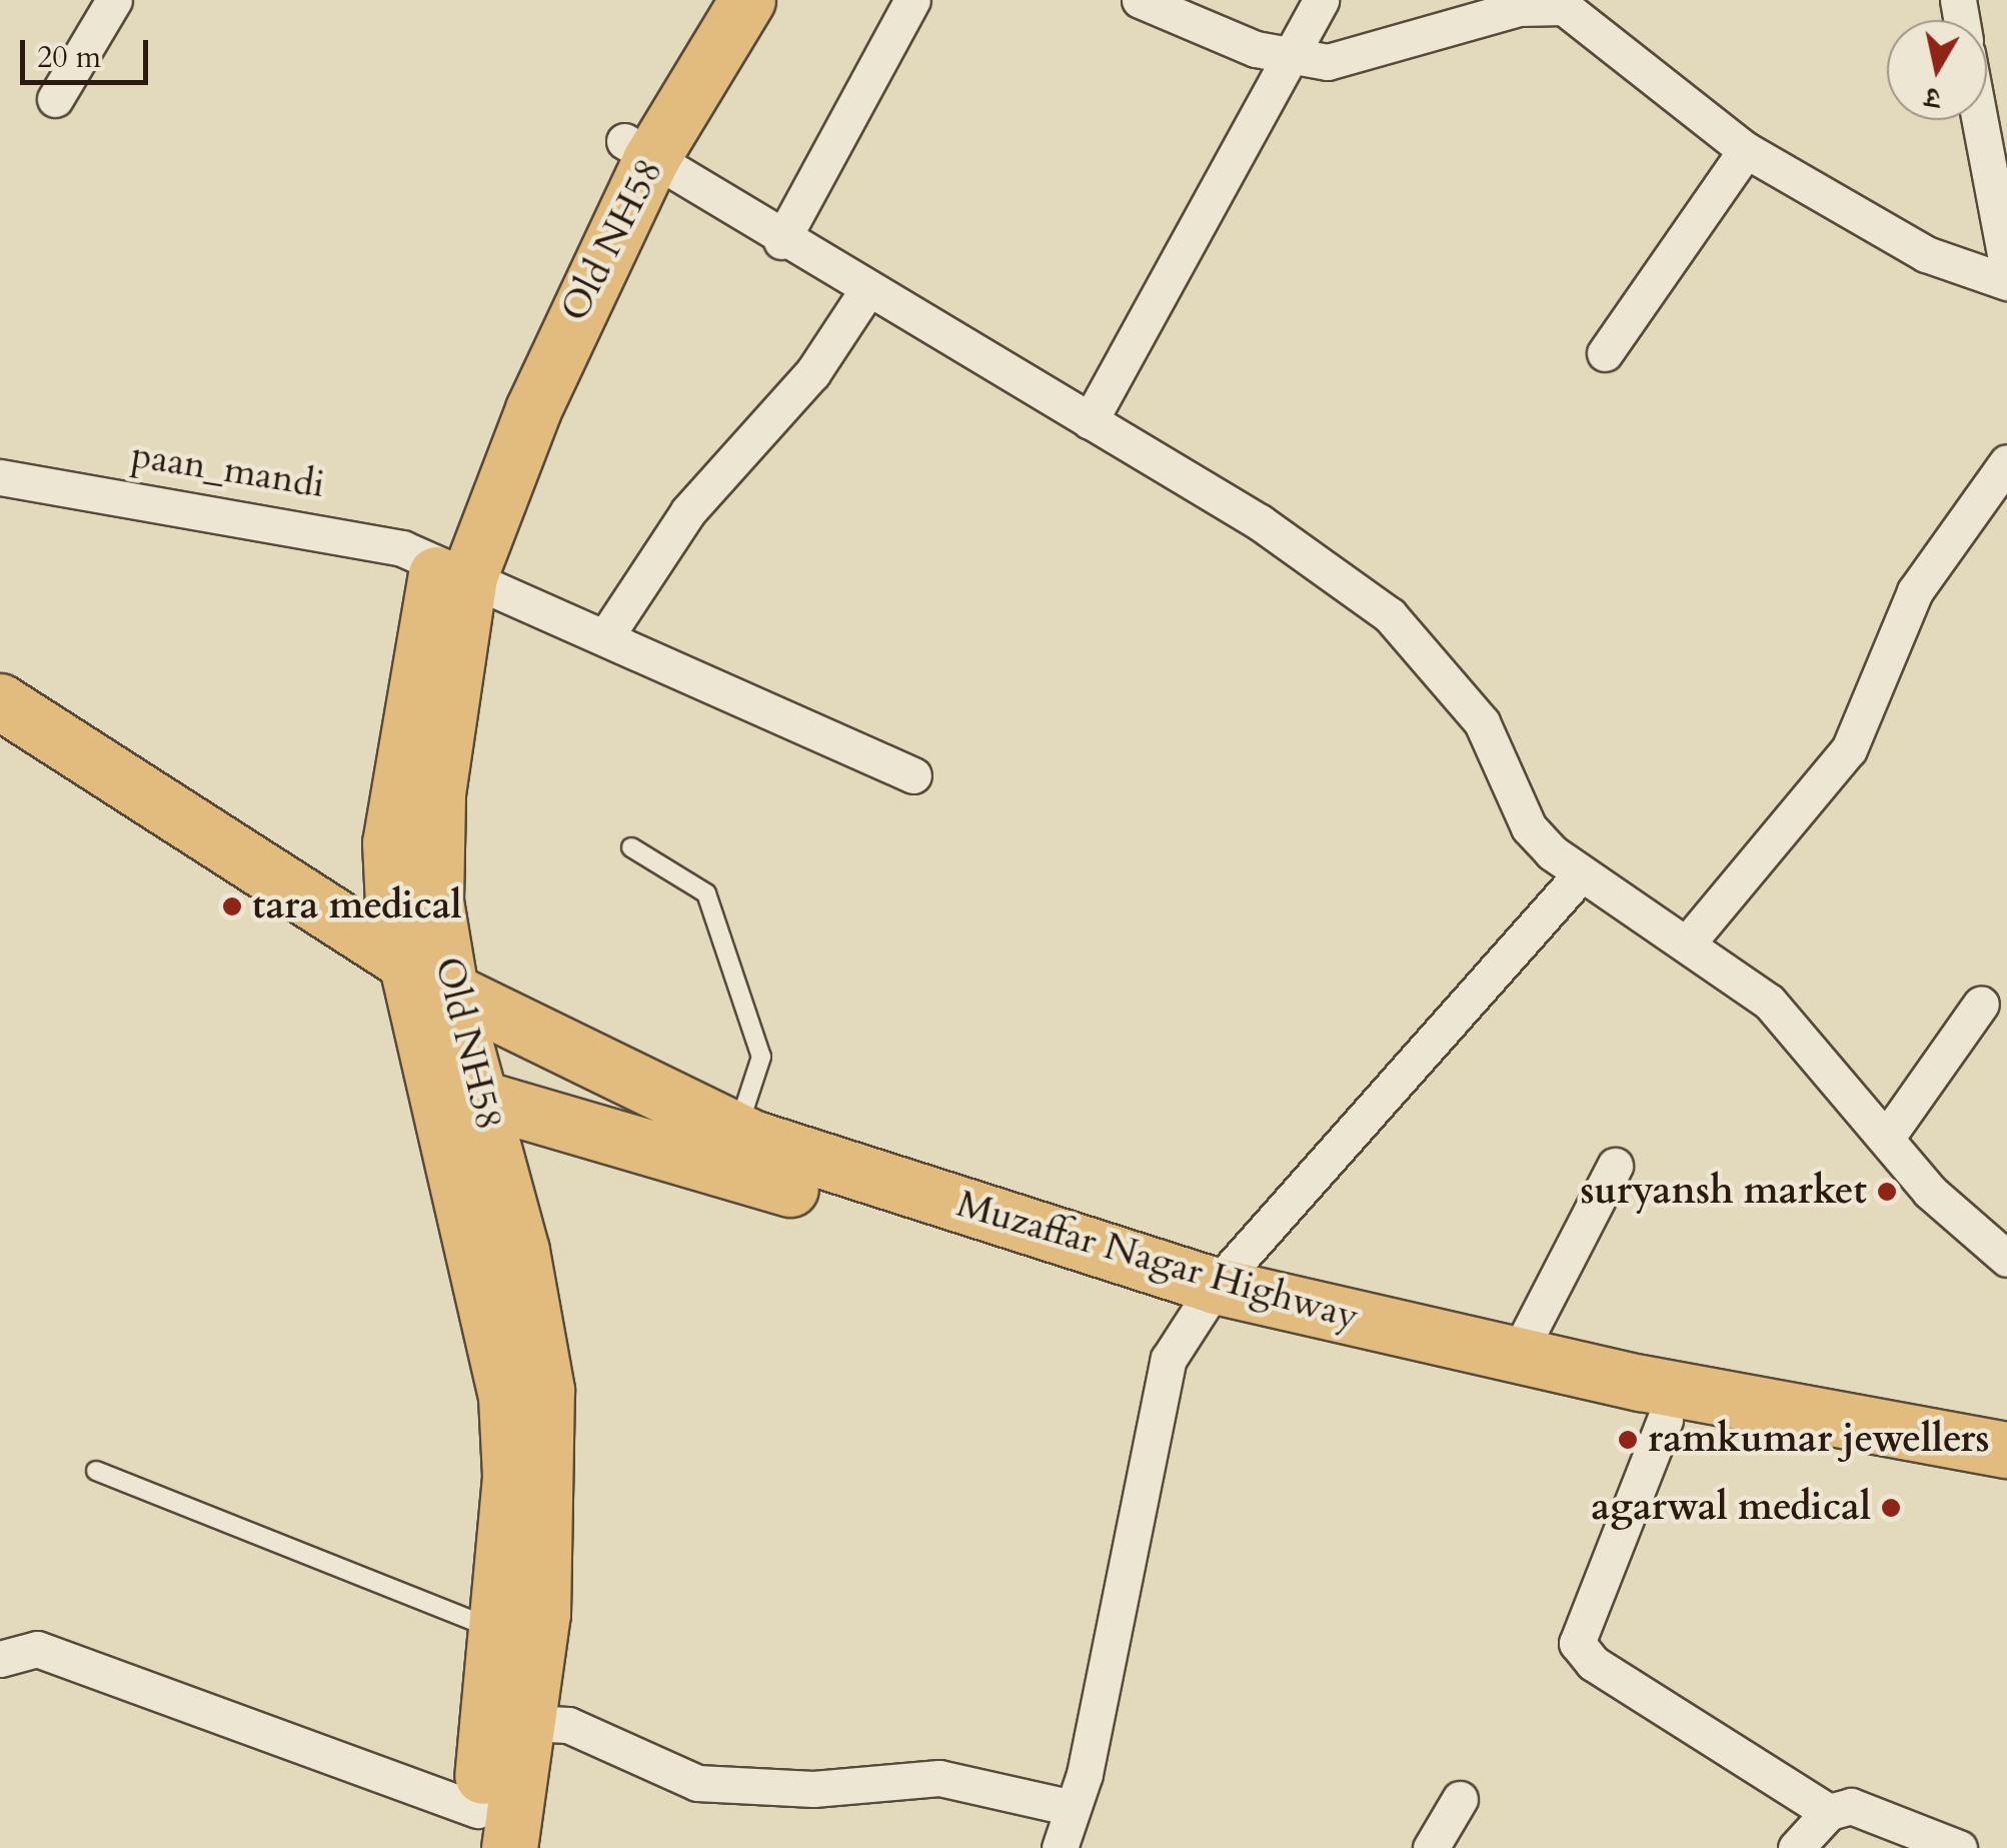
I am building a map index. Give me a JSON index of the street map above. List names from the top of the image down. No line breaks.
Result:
{"streets":{"main road":["Old NH58","Muzaffar Nagar Highway"],"street":["paan_mandi"]},"crossings":[["Old NH58","paan_mandi"],["Old NH58","Muzaffar Nagar Highway"]],"places":["tara medical","suryansh market","ramkumar jewellers","agarwal medical"],"scale_bar":"20 m","north":"bottom"}
